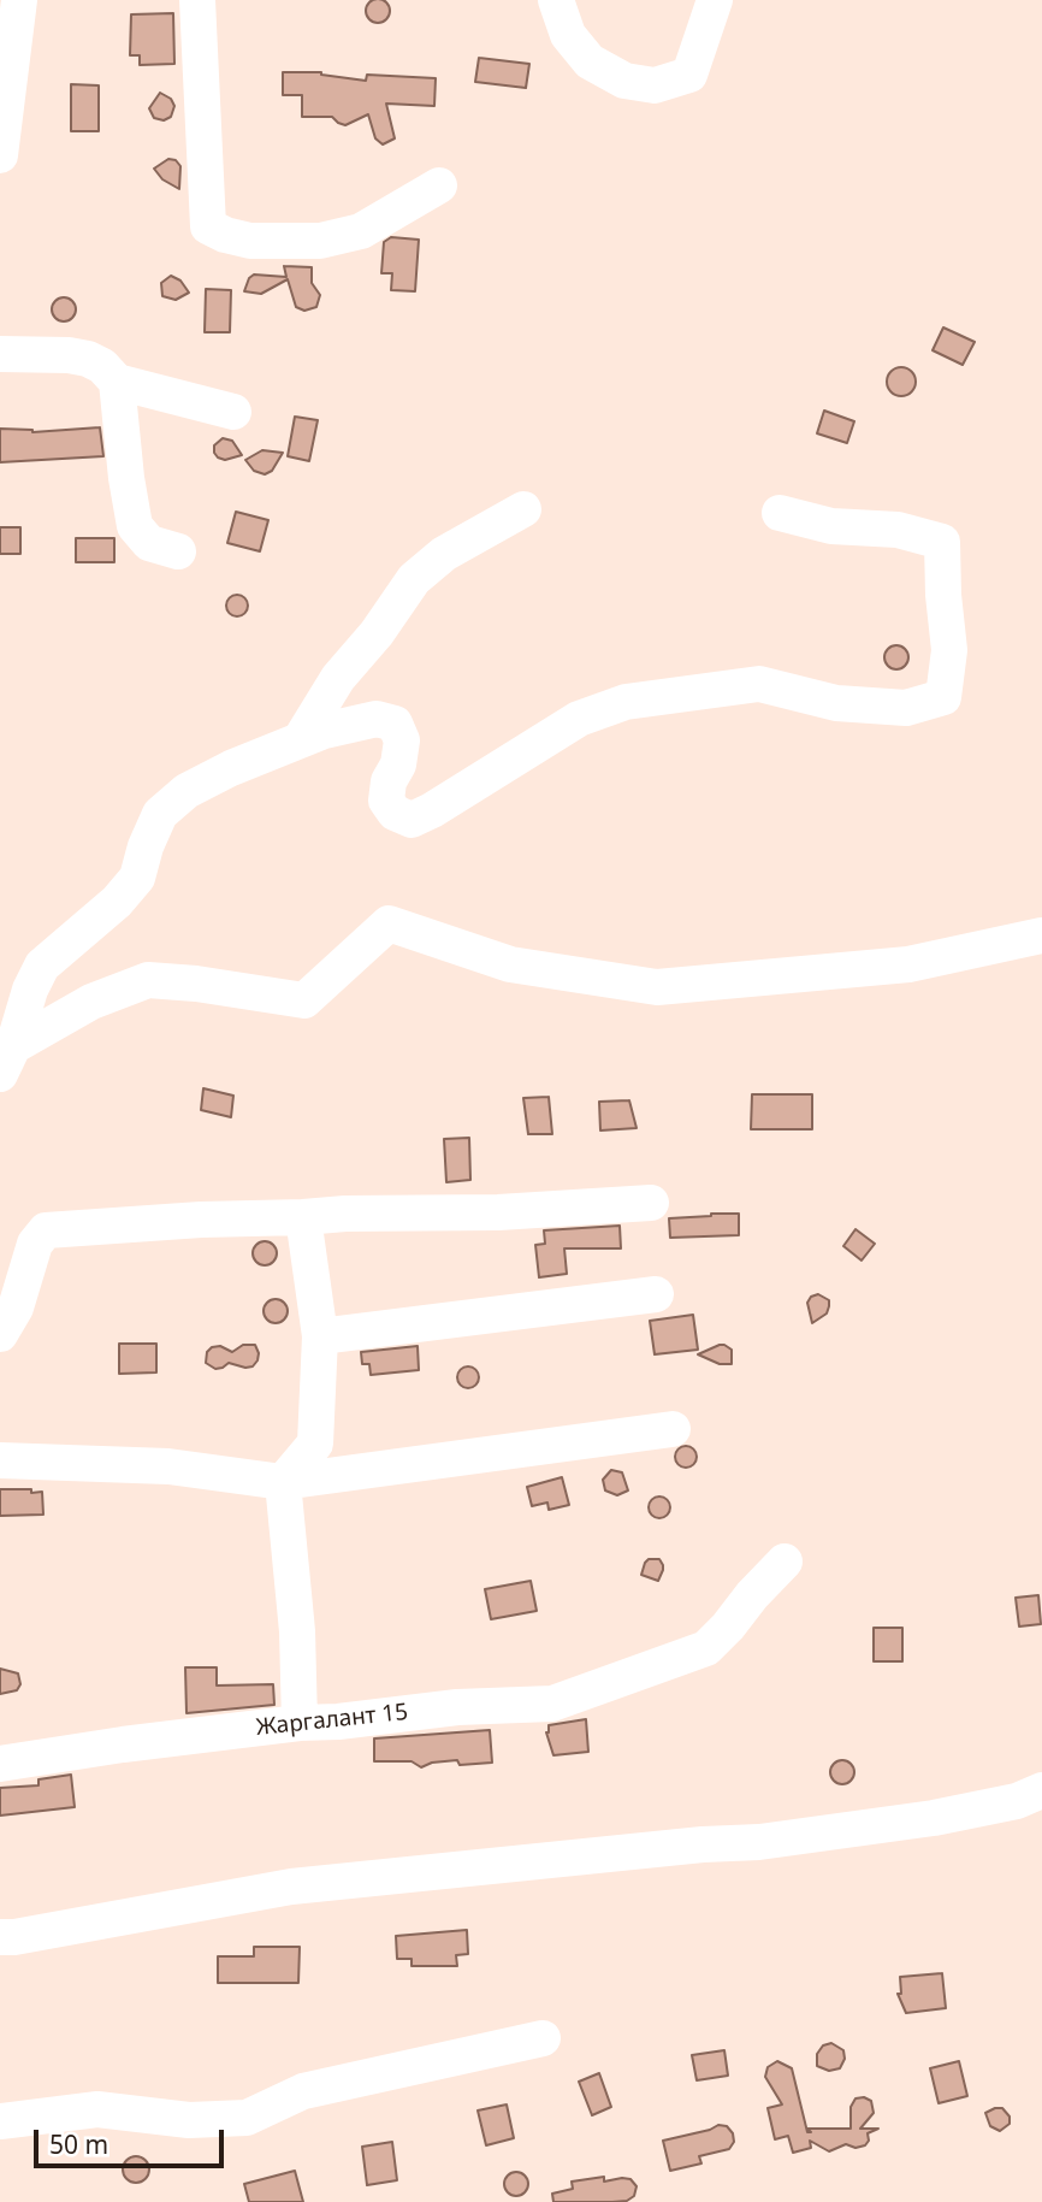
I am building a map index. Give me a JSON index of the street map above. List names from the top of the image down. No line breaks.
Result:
{"streets":{"street":["Жаргалант 15"]},"scale_bar":"50 m"}
